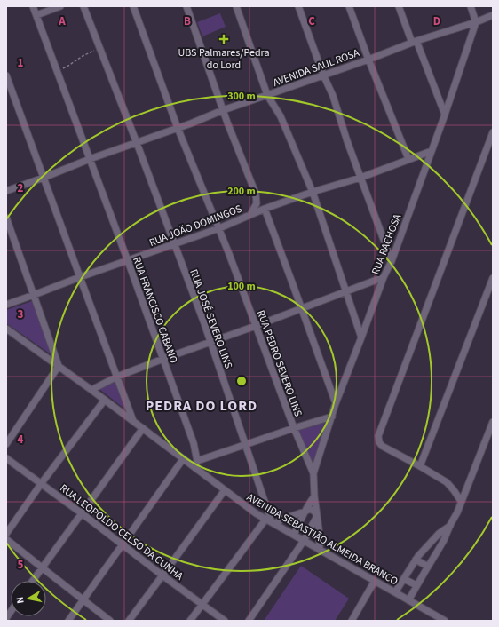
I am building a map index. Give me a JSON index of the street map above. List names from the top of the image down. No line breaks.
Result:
{"streets":{"street":["AVENIDA SAUL ROSA","RUA JOÃO DOMINGOS","RUA RACHOSA","RUA FRANCISCO CABANO","RUA JOSÉ SEVERO LINS","RUA PEDRO SEVERO LINS","RUA LEOPOLDO CELSO DA CUNHA","AVENIDA SEBASTIÃO ALMEIDA BRANCO"]},"crossings":[["AVENIDA SAUL ROSA","RUA RACHOSA"],["AVENIDA SAUL ROSA","RUA FRANCISCO CABANO"],["AVENIDA SAUL ROSA","RUA JOSÉ SEVERO LINS"],["AVENIDA SAUL ROSA","RUA PEDRO SEVERO LINS"],["RUA JOÃO DOMINGOS","RUA RACHOSA"],["RUA JOÃO DOMINGOS","RUA FRANCISCO CABANO"],["RUA JOÃO DOMINGOS","RUA JOSÉ SEVERO LINS"],["RUA JOÃO DOMINGOS","RUA PEDRO SEVERO LINS"],["RUA RACHOSA","RUA PEDRO SEVERO LINS"],["RUA FRANCISCO CABANO","AVENIDA SEBASTIÃO ALMEIDA BRANCO"],["RUA JOSÉ SEVERO LINS","AVENIDA SEBASTIÃO ALMEIDA BRANCO"],["RUA PEDRO SEVERO LINS","AVENIDA SEBASTIÃO ALMEIDA BRANCO"]],"districts":["PEDRA DO LORD"],"places":{"health":["UBS Palmares/Pedra do Lord"]},"north":"left","grid":{"columns":["A","B","C","D"],"rows":["1","2","3","4","5"]},"rings":["300 m","200 m","100 m"]}
